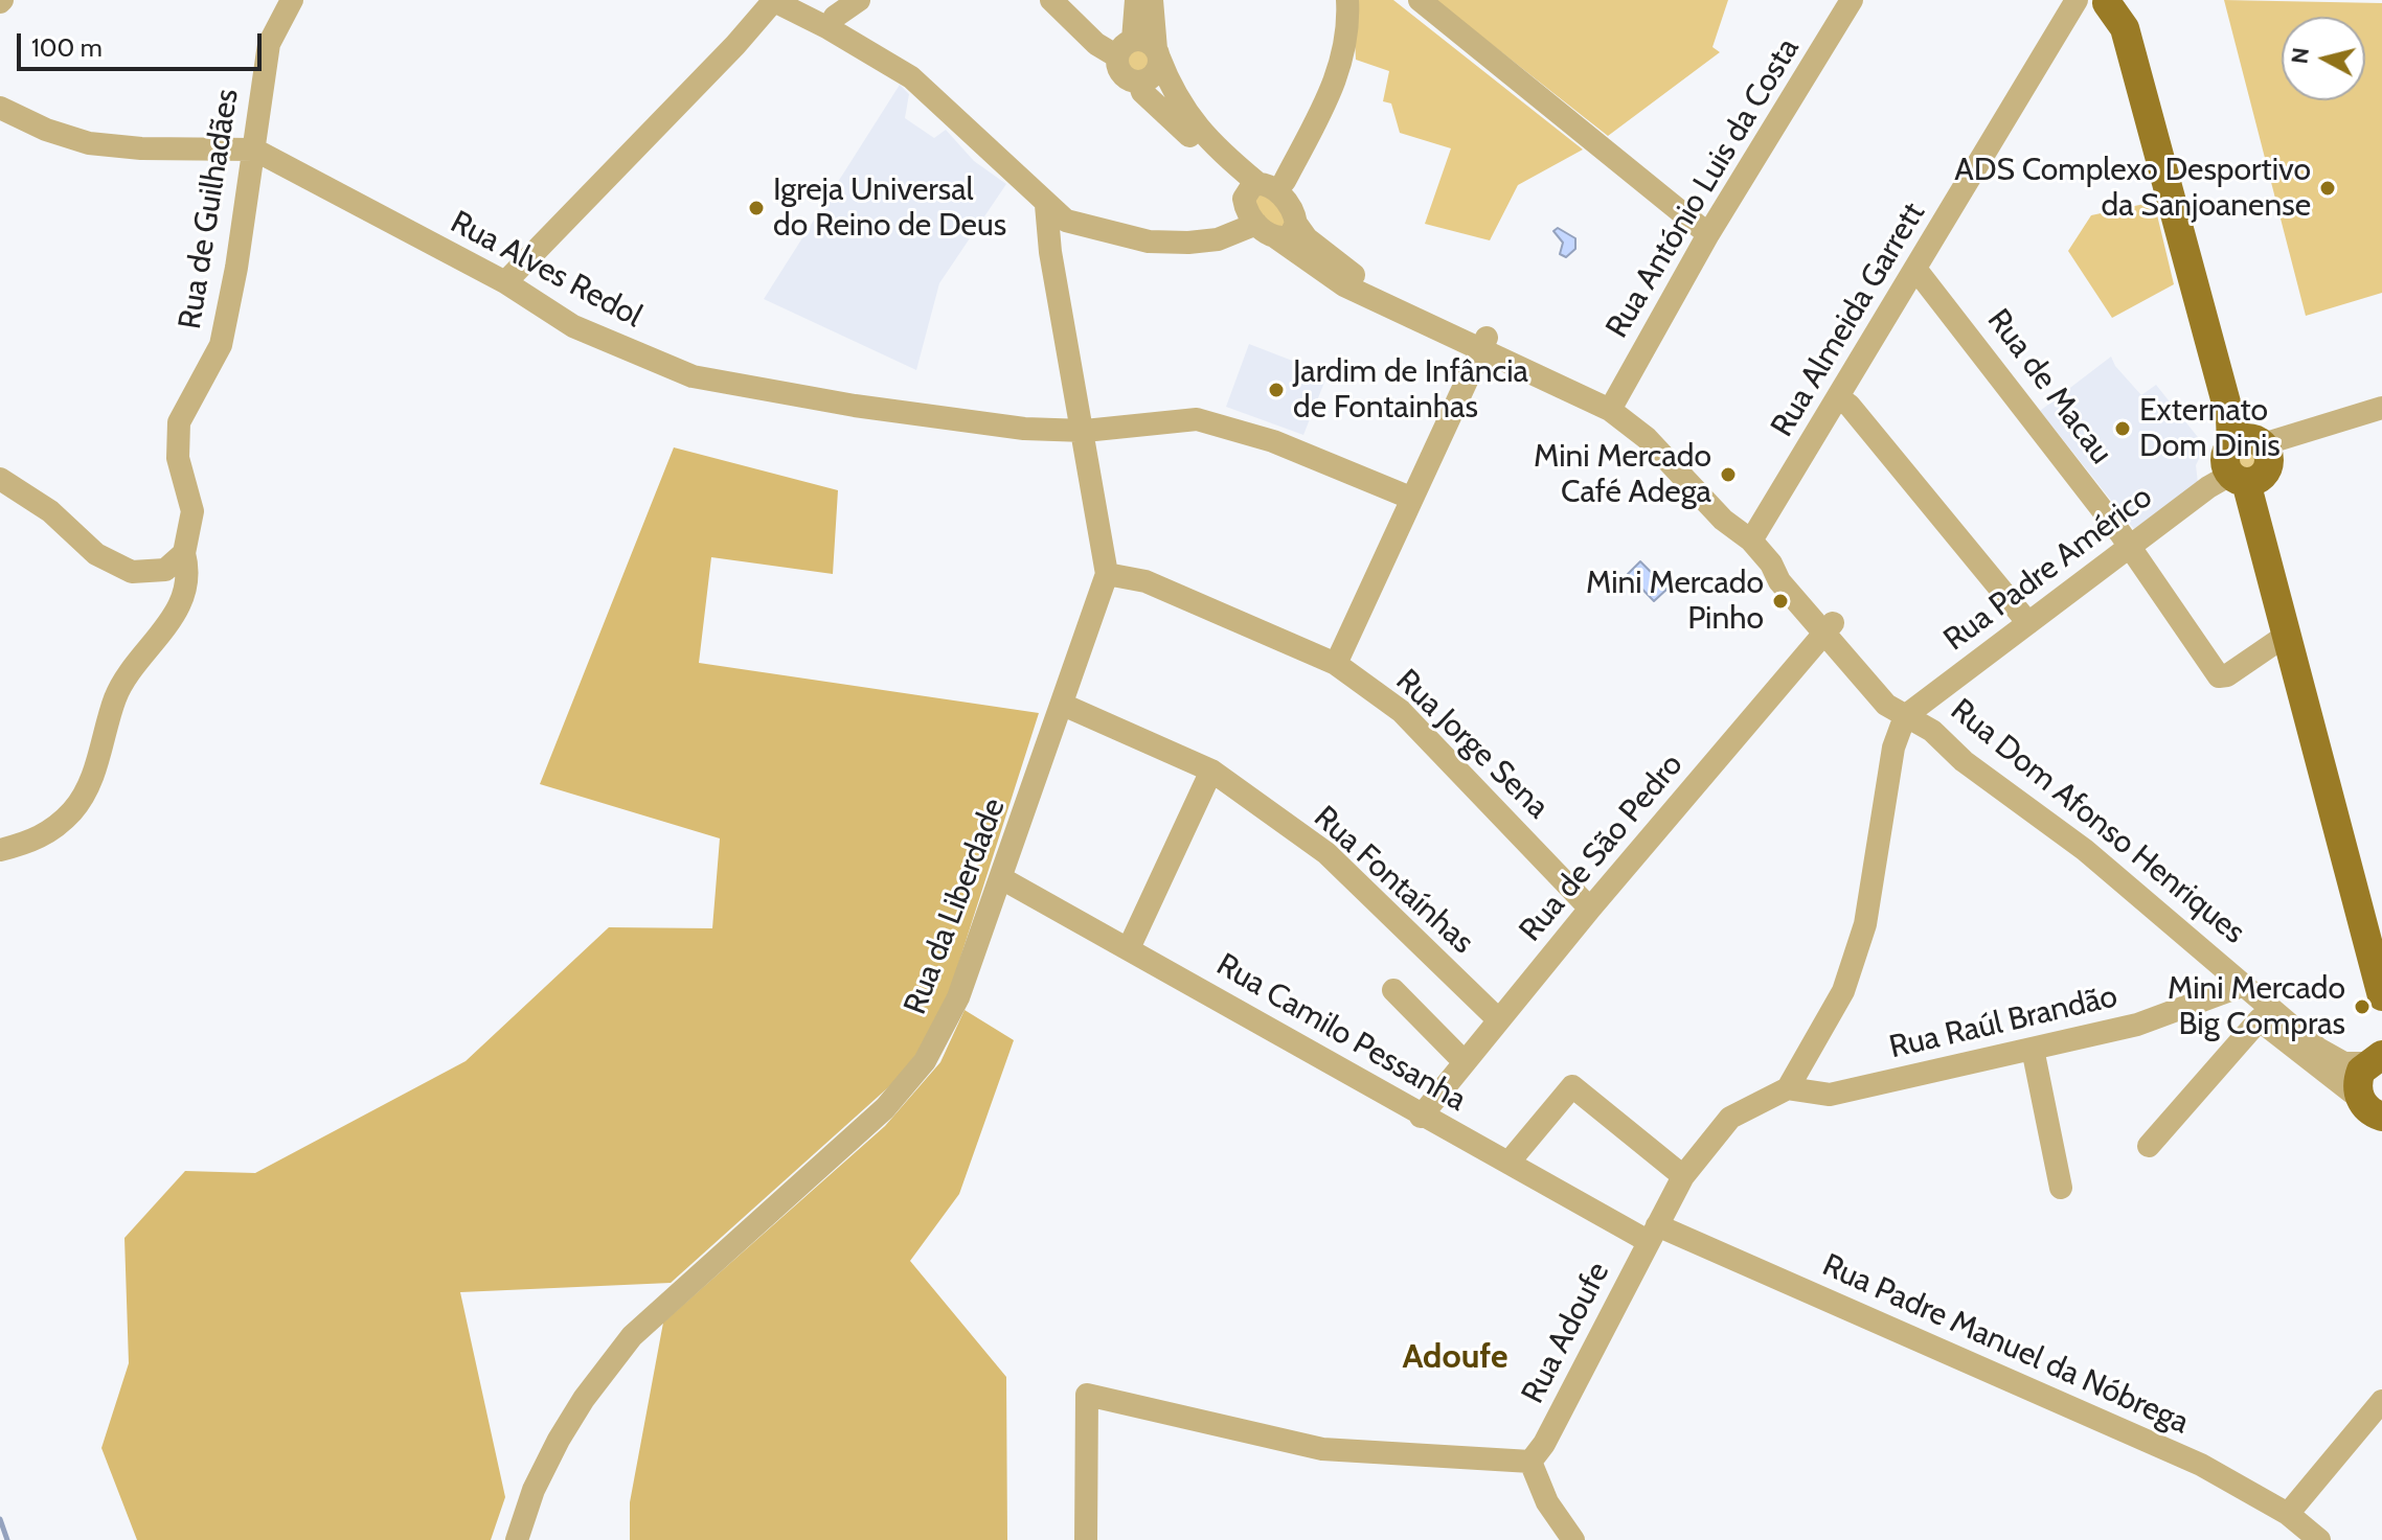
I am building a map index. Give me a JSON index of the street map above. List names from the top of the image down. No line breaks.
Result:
{"streets":{"main road":["Rua Dom Afonso Henriques"],"street":["Rua António Luis da Costa","Rua de Guilhadães","Rua Alves Redol","Rua Almeida Garrett","Rua de Macau","Rua Padre Américo","Rua Jorge Sena","Rua de São Pedro","Rua Fontaínhas","Rua da Liberdade","Rua Raúl Brandão","Rua Camilo Pessanha","Rua Adoufe","Rua Padre Manuel da Nóbrega"]},"crossings":[["Rua António Luis da Costa","Rua Dom Afonso Henriques"],["Rua de Guilhadães","Rua Alves Redol"],["Rua Alves Redol","Rua da Liberdade"],["Rua Almeida Garrett","Rua de Macau"],["Rua Almeida Garrett","Rua Dom Afonso Henriques"],["Rua de Macau","Rua Padre Américo"],["Rua Padre Américo","Rua Dom Afonso Henriques"],["Rua Jorge Sena","Rua de São Pedro"],["Rua Jorge Sena","Rua da Liberdade"],["Rua Dom Afonso Henriques","Rua de São Pedro"],["Rua Dom Afonso Henriques","Rua Raúl Brandão"],["Rua de São Pedro","Rua Fontaínhas"],["Rua de São Pedro","Rua Camilo Pessanha"],["Rua Fontaínhas","Rua da Liberdade"],["Rua da Liberdade","Rua Camilo Pessanha"],["Rua Raúl Brandão","Rua Adoufe"],["Rua Camilo Pessanha","Rua Adoufe"],["Rua Camilo Pessanha","Rua Padre Manuel da Nóbrega"],["Rua Adoufe","Rua Padre Manuel da Nóbrega"]],"districts":["Adoufe"],"places":["ADS Complexo Desportivo da Sanjoanense","Igreja Universal do Reino de Deus","Jardim de Infância de Fontainhas","Externato Dom Dinis","Mini Mercado Café Adega","Mini Mercado Pinho","Mini Mercado Big Compras"],"scale_bar":"100 m","north":"left"}
